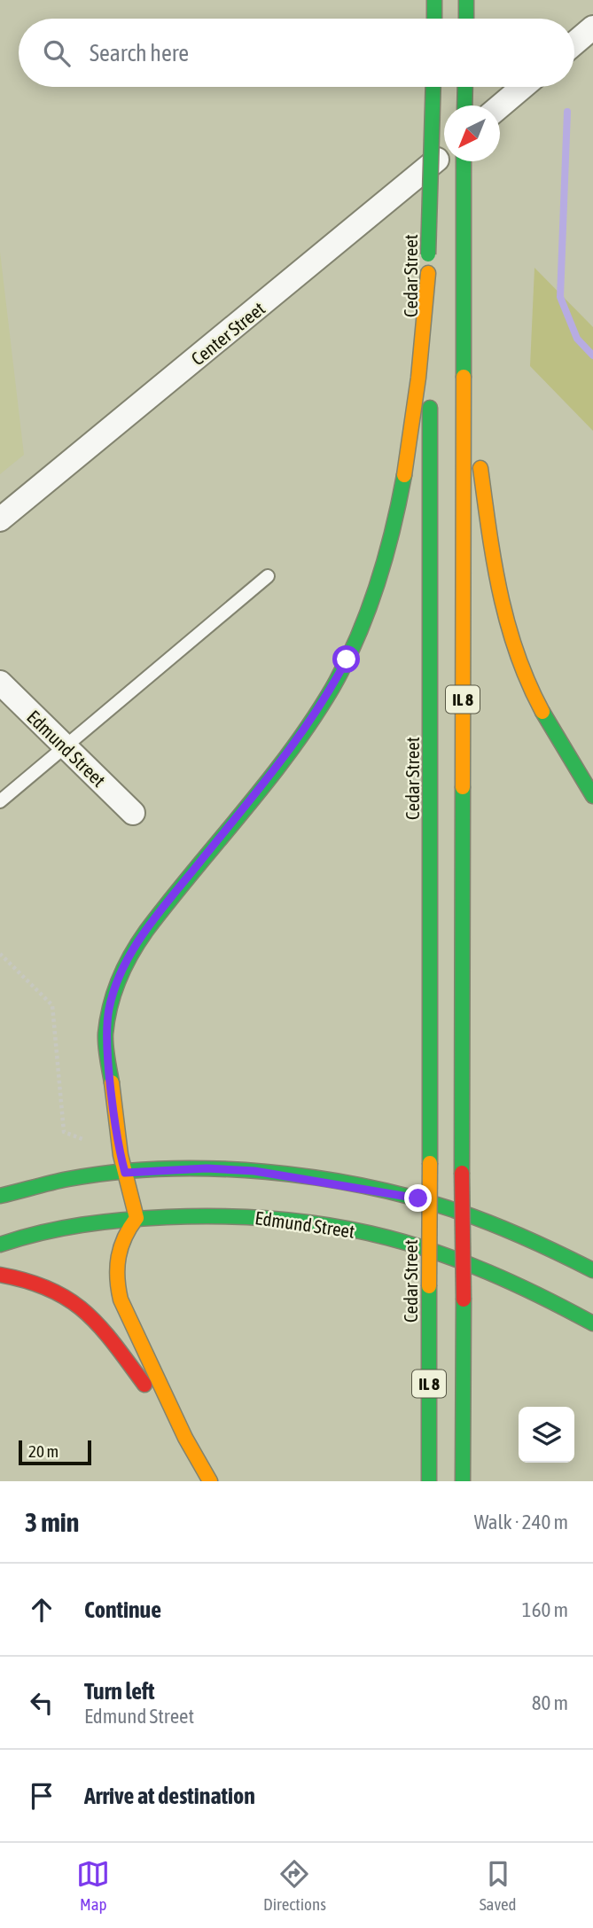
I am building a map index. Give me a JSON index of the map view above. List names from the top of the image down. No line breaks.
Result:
{"streets":{"main road":["Cedar Street","IL 8","Edmund Street"],"street":["Center Street"]},"scale_bar":"20 m","north":"bottom left","page":{"search":"Search here","scale":"20 m","heading":["3 min","Walk · 240 m"],"list":[["Continue","160 m"],["Turn left","Edmund Street","80 m"],"Arrive at destination"],"nav":["Map","Directions","Saved"]}}
